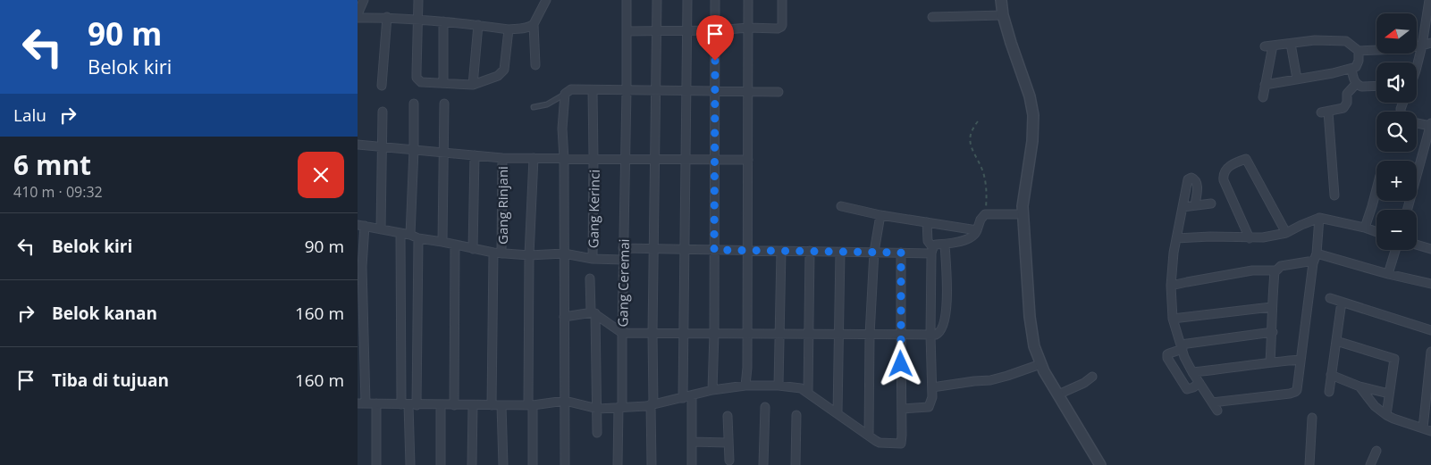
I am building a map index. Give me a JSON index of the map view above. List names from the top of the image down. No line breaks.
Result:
{"streets":{"street":["Gang Rinjani","Gang Kerinci","Gang Ceremai"]},"north":"left","page":{"turn":["90 m","Belok kiri"],"map_buttons":["+","−"],"then":"Lalu","heading":["6 mnt","410 m · 09:32"],"list":[{"name":"Belok kiri","value":"90 m"},{"name":"Belok kanan","value":"160 m"},{"name":"Tiba di tujuan","value":"160 m"}]}}
